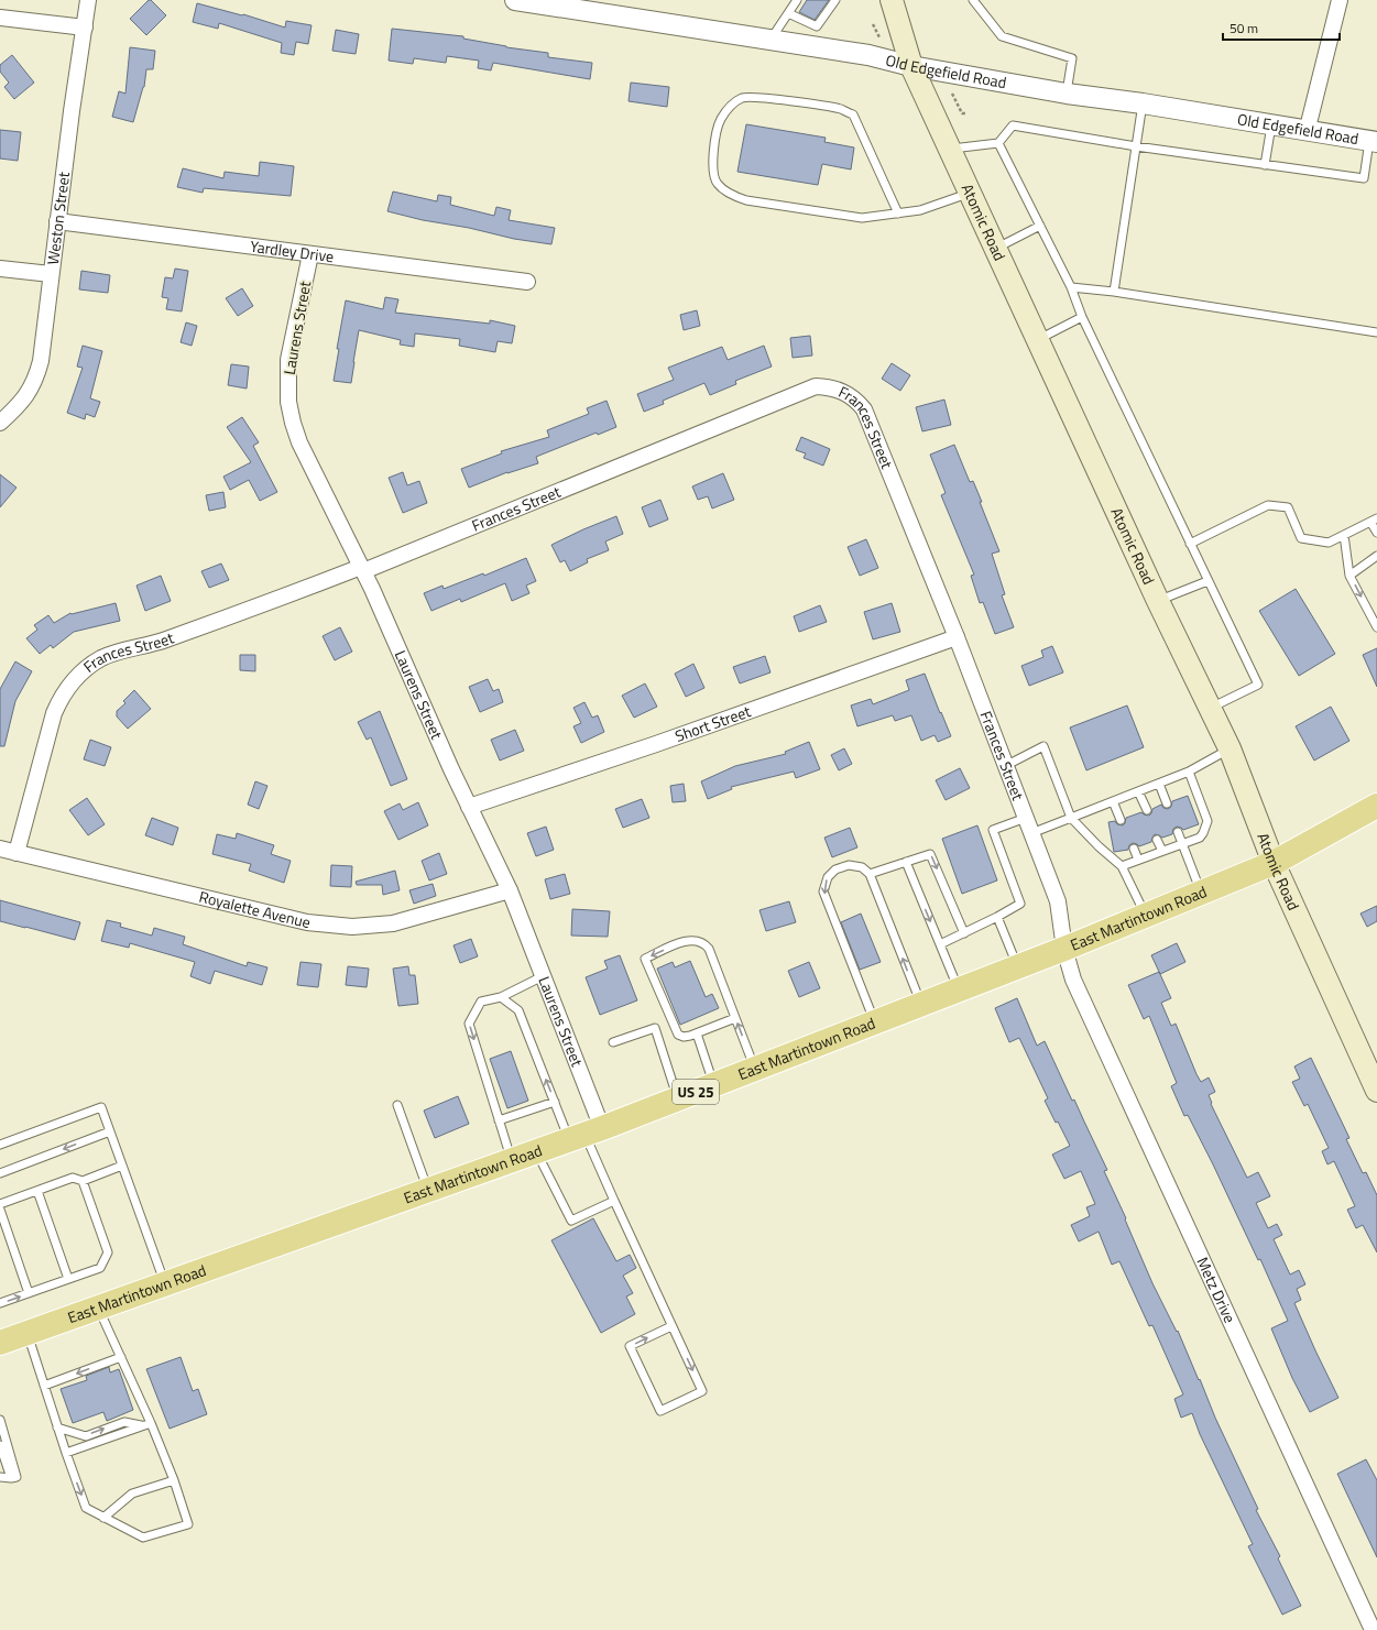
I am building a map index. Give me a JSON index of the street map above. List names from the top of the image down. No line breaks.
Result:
{"streets":{"main road":["Atomic Road","East Martintown Road","US 25"],"street":["Old Edgefield Road","Weston Street","Yardley Drive","Laurens Street","Frances Street","Short Street","Royalette Avenue","Metz Drive"]},"crossings":[["Old Edgefield Road","Atomic Road"],["Weston Street","Yardley Drive"],["Atomic Road","East Martintown Road"],["Yardley Drive","Laurens Street"],["Laurens Street","Frances Street"],["Laurens Street","Short Street"],["Laurens Street","Royalette Avenue"],["Laurens Street","East Martintown Road"],["Frances Street","Short Street"],["Frances Street","Royalette Avenue"],["Frances Street","East Martintown Road"],["Frances Street","Metz Drive"],["East Martintown Road","Metz Drive"]],"scale_bar":"50 m"}
